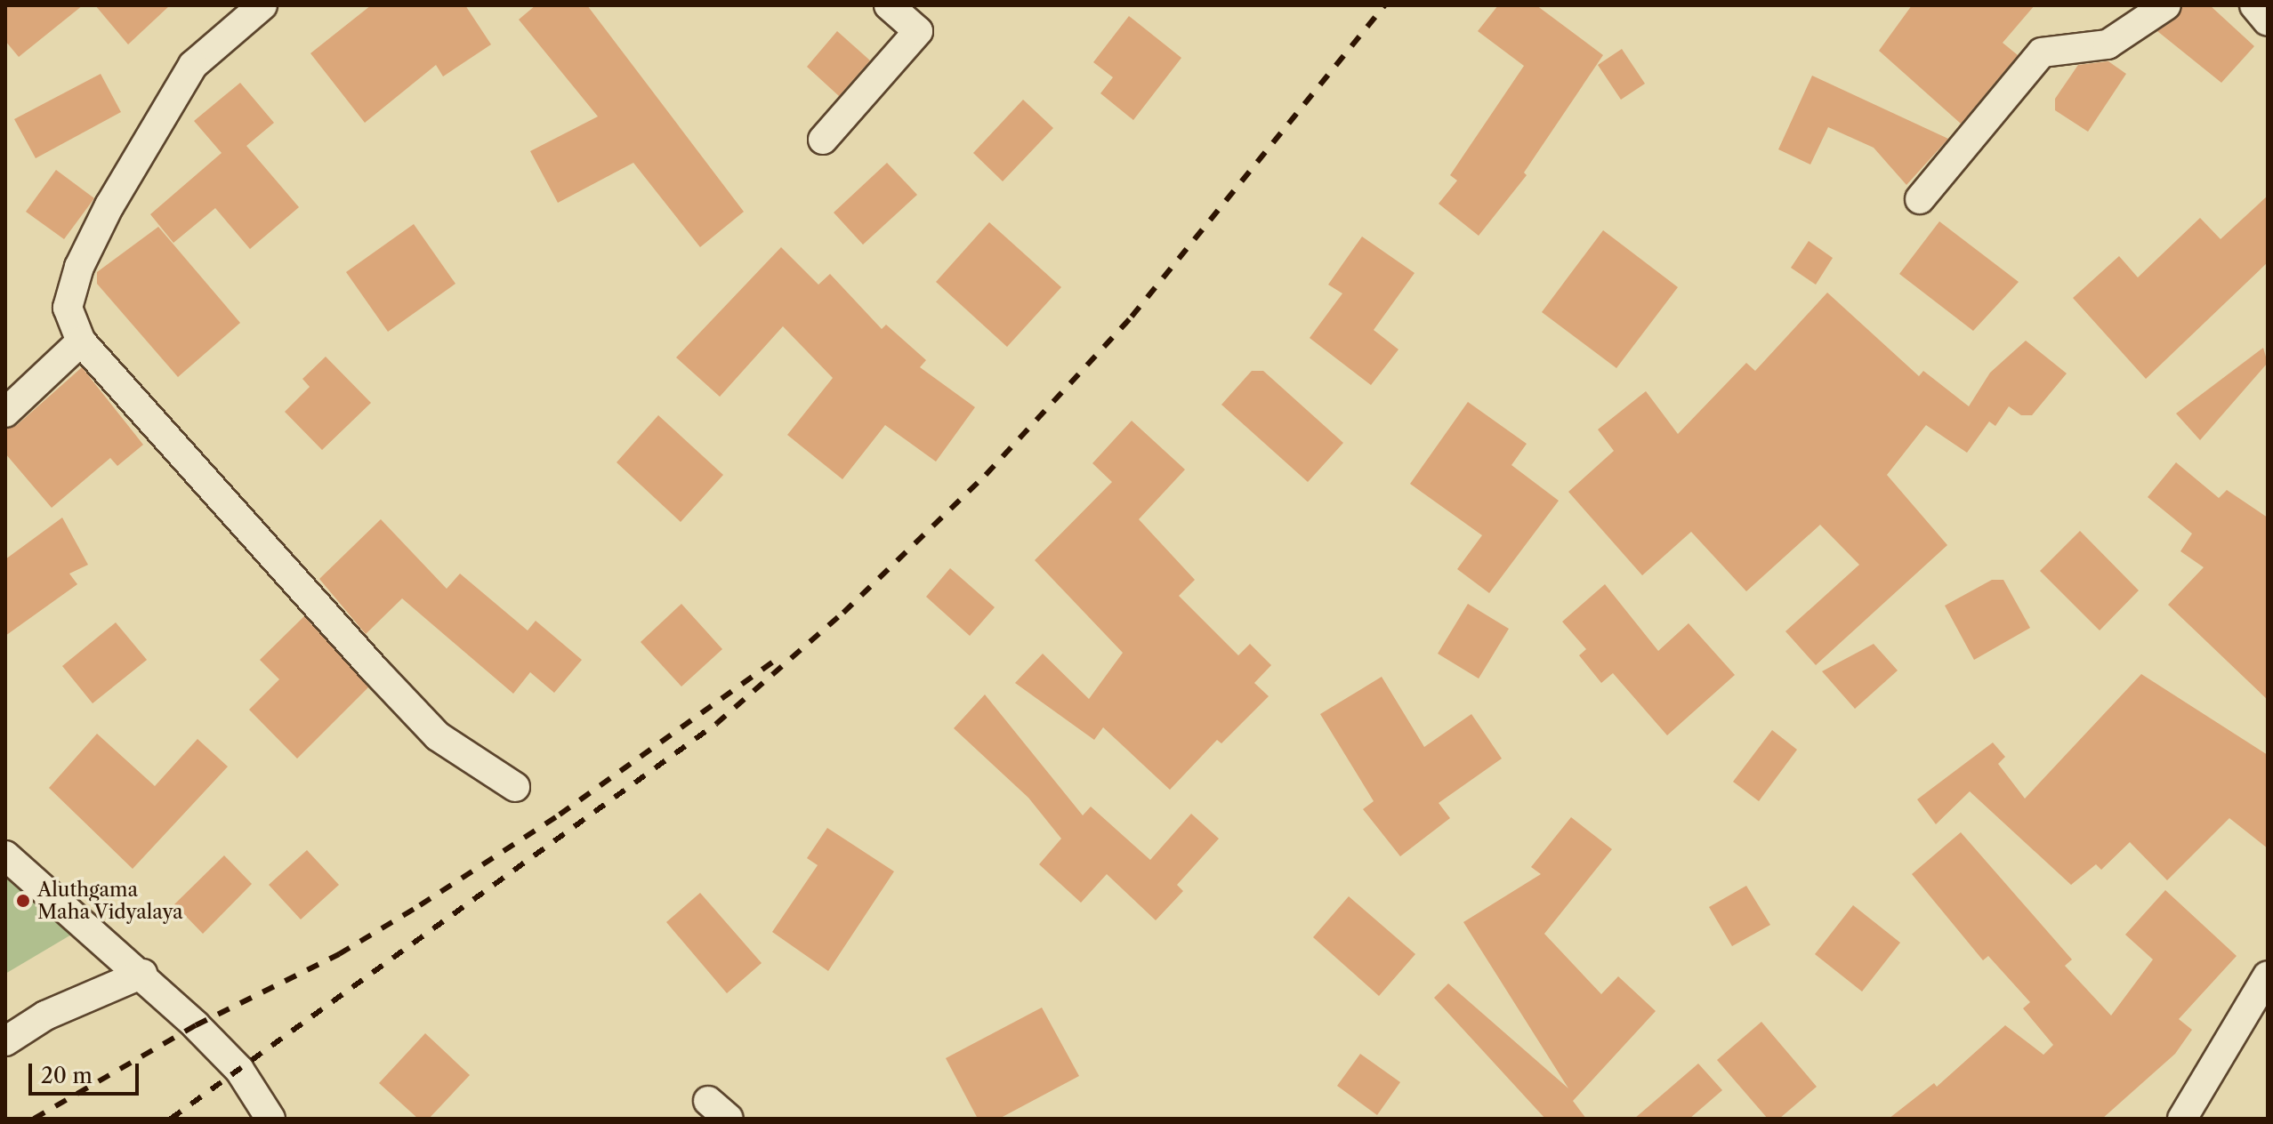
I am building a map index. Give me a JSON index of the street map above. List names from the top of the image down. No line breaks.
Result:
{"places":["Aluthgama Maha Vidyalaya"],"scale_bar":"20 m"}
